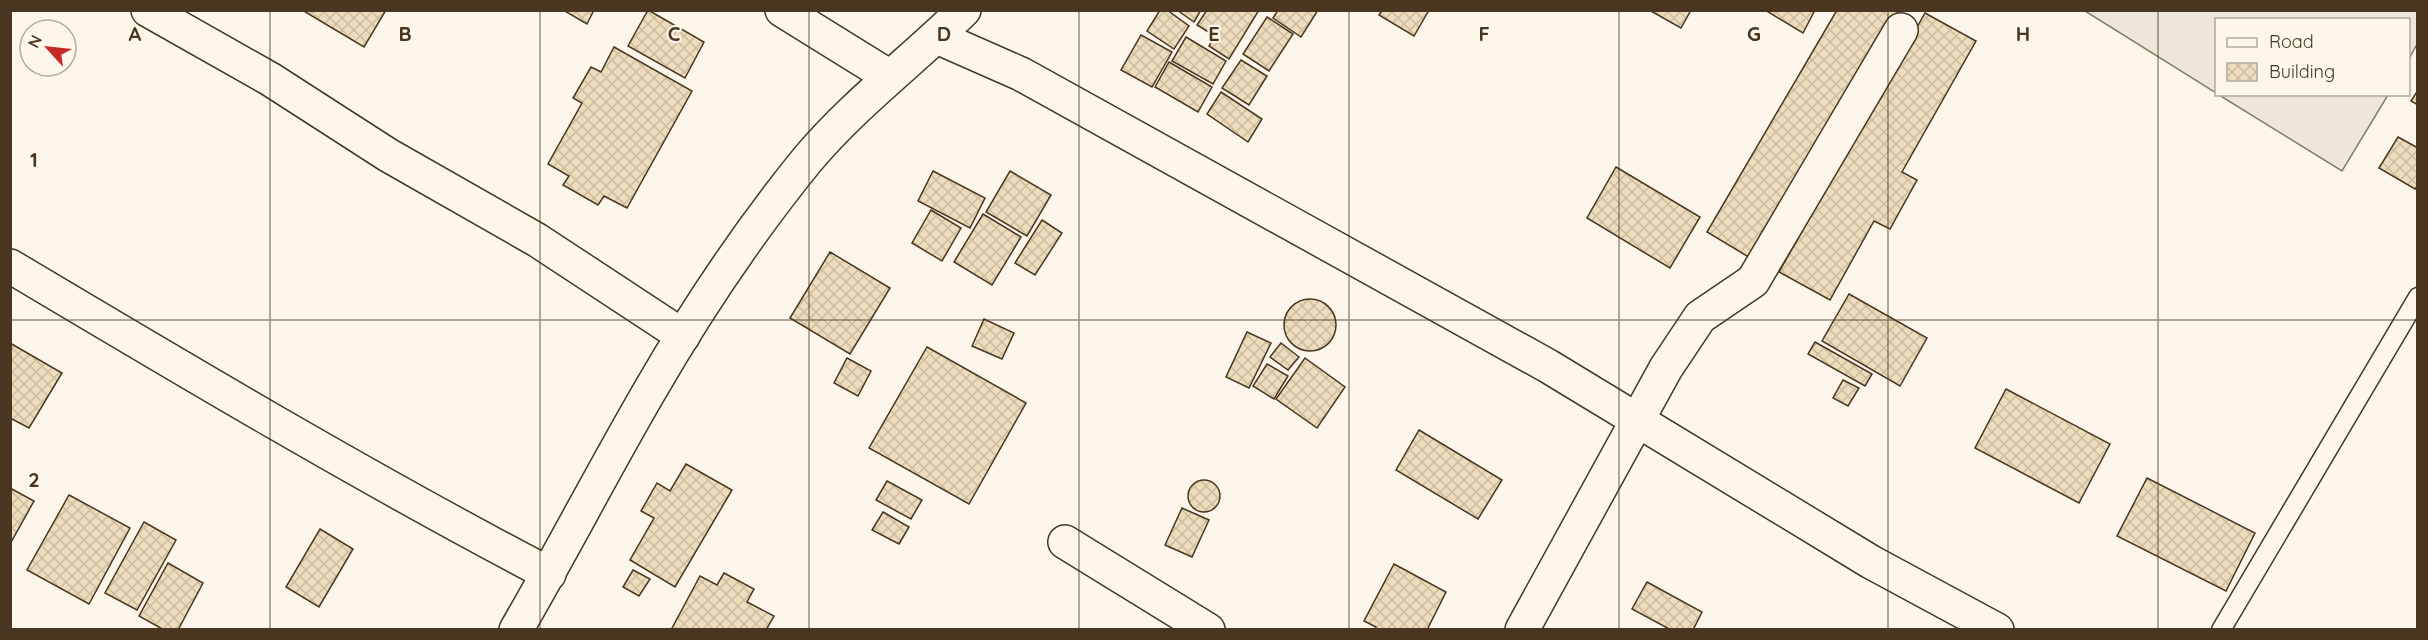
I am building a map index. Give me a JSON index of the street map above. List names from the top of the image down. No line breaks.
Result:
{"legend":["Road","Building"],"north":"top left","grid":{"columns":["A","B","C","D","E","F","G","H"],"rows":["1","2"]}}
